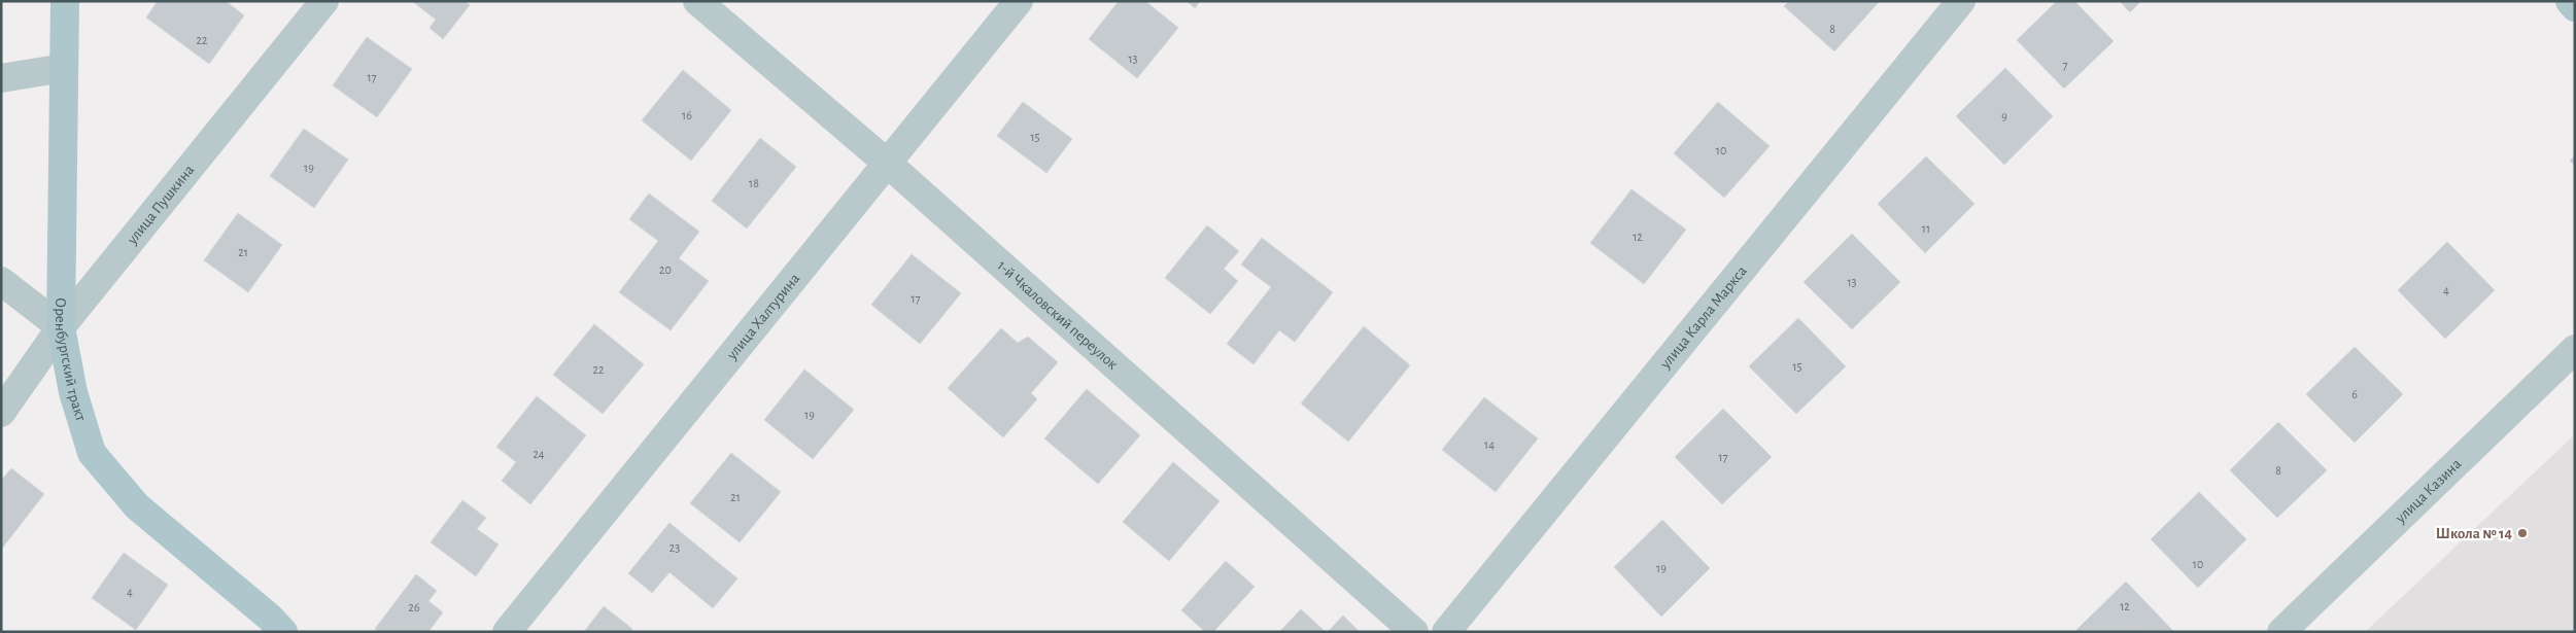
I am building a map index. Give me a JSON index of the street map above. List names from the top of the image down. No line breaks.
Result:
{"streets":{"main road":["Оренбургский тракт"],"street":["улица Пушкина","1-й Чкаловский переулок","улица Халтурина","улица Карла Маркса","улица Казина"]},"crossings":[["улица Пушкина","Оренбургский тракт"],["1-й Чкаловский переулок","улица Халтурина"]],"places":["Школа № 14"],"house_numbers":["8","22","13","7","17","16","9","15","10","19","18","11","12","21","20","13","4","17","15","22","6","19","14","24","17","8","21","23","10","19","4","12","26"]}
